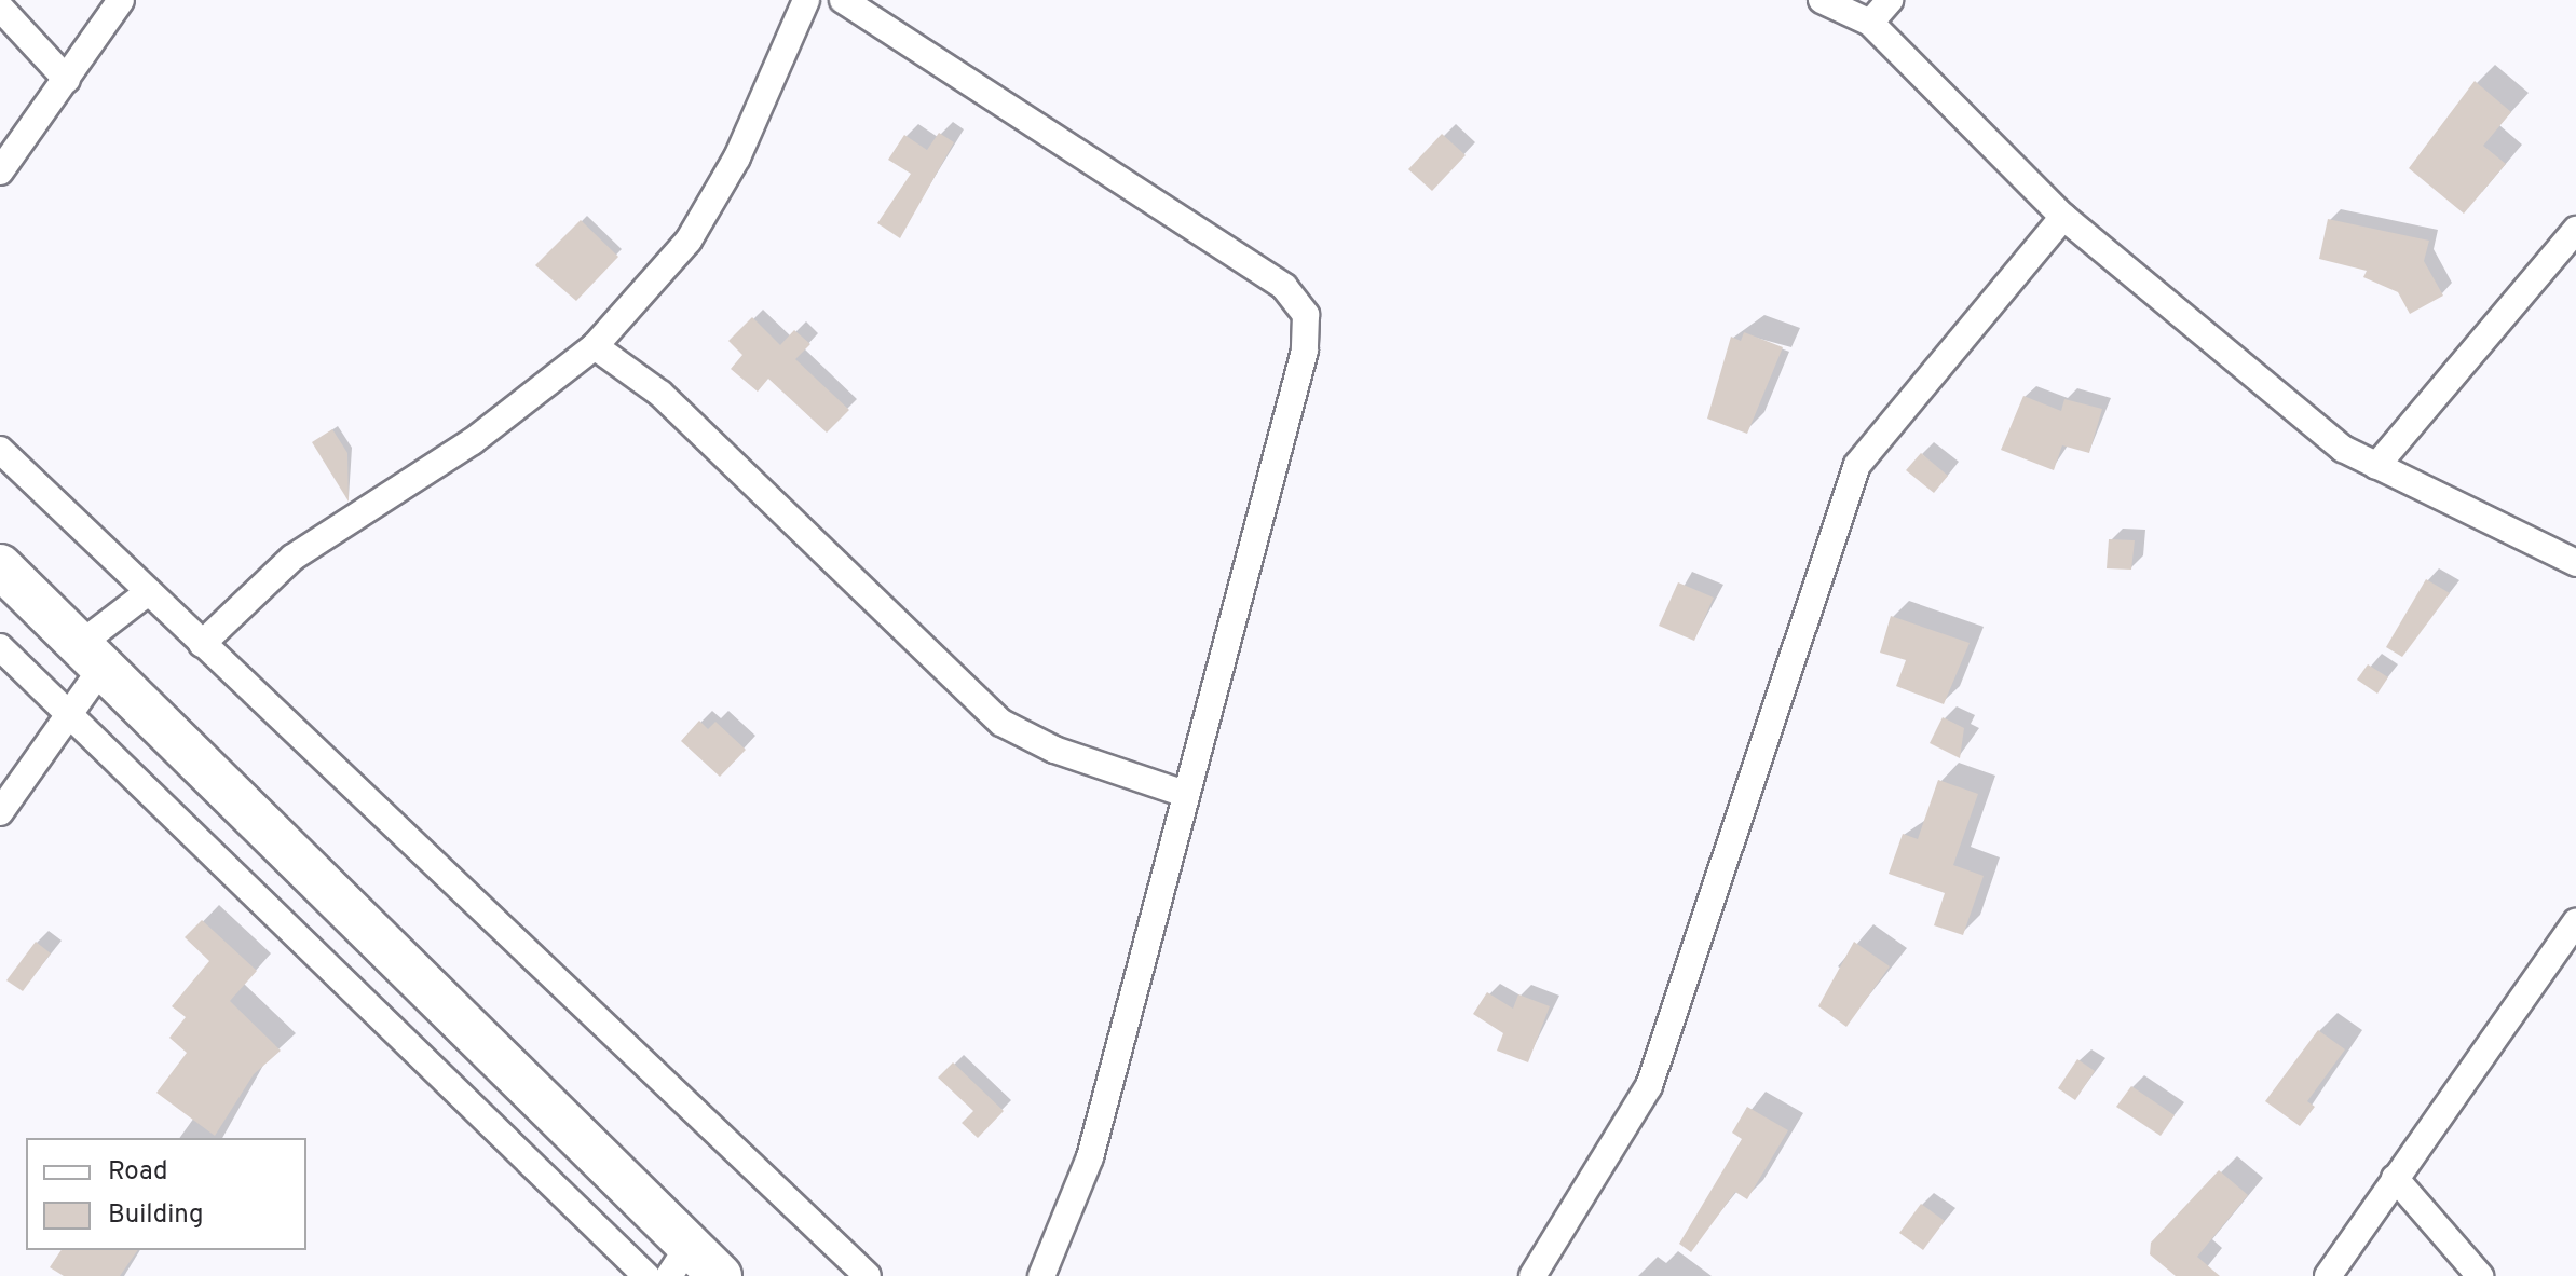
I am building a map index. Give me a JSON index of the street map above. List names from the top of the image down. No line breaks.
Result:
{"legend":["Road","Building"]}
